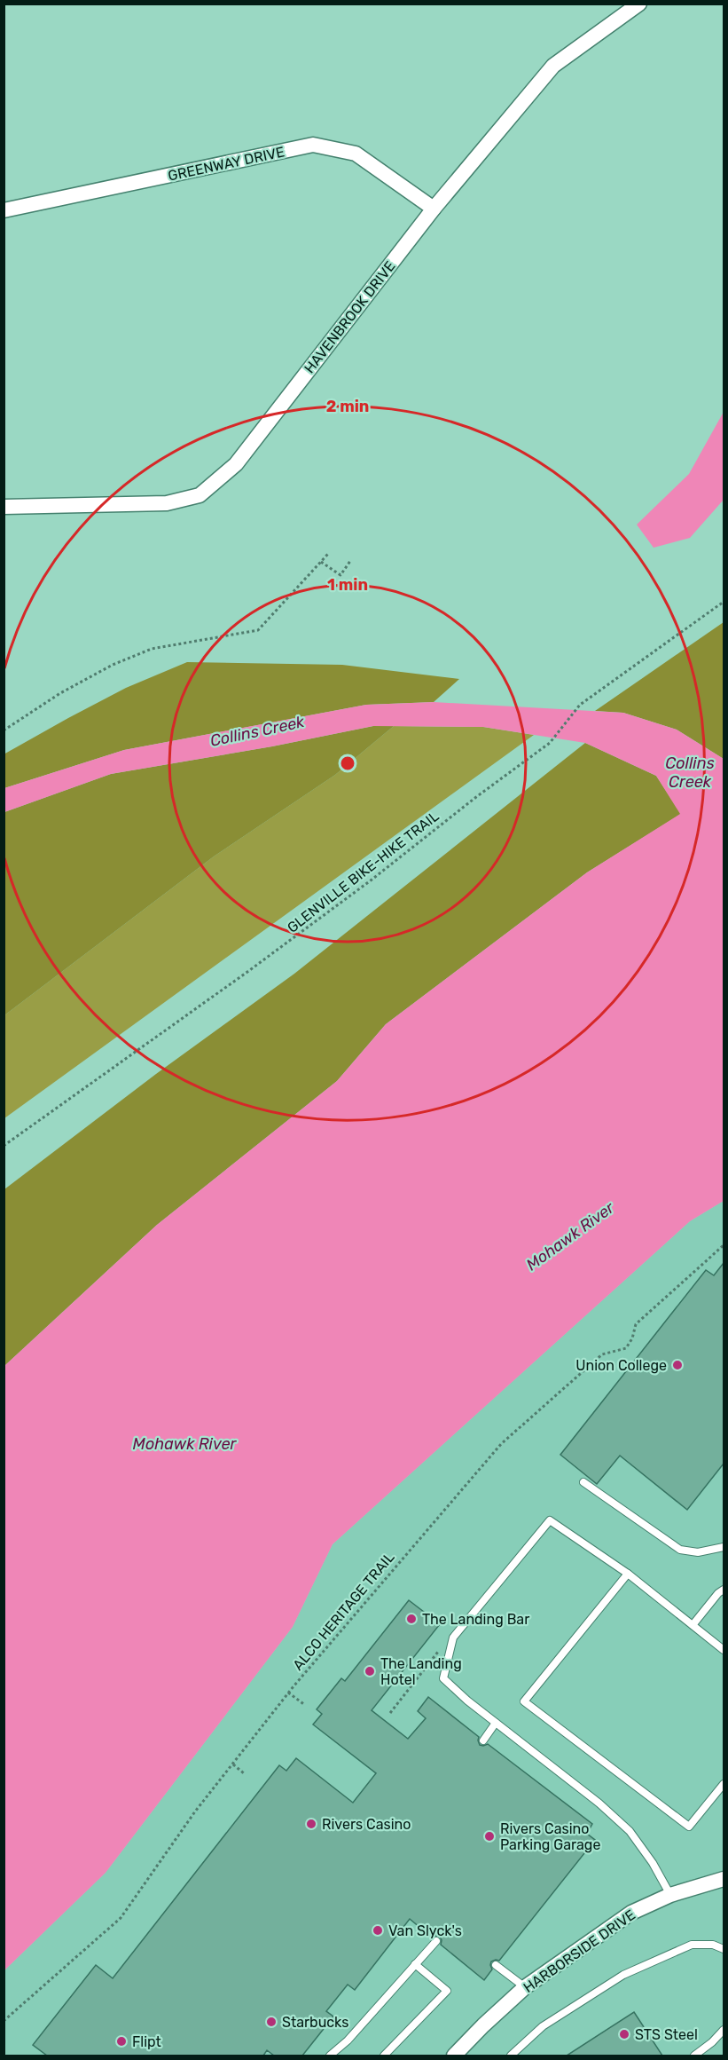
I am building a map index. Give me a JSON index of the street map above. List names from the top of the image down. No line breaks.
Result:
{"streets":{"street":["GREENWAY DRIVE","HAVENBROOK DRIVE","HARBORSIDE DRIVE"],"path":["GLENVILLE BIKE-HIKE TRAIL","ALCO HERITAGE TRAIL"]},"crossings":[["GREENWAY DRIVE","HAVENBROOK DRIVE"]],"water":["Collins Creek","Mohawk River"],"places":["Union College","The Landing Bar","The Landing Hotel","Rivers Casino","Rivers Casino Parking Garage","Van Slyck's","Starbucks","STS Steel","Flipt"],"rings":["2 min","1 min"]}
